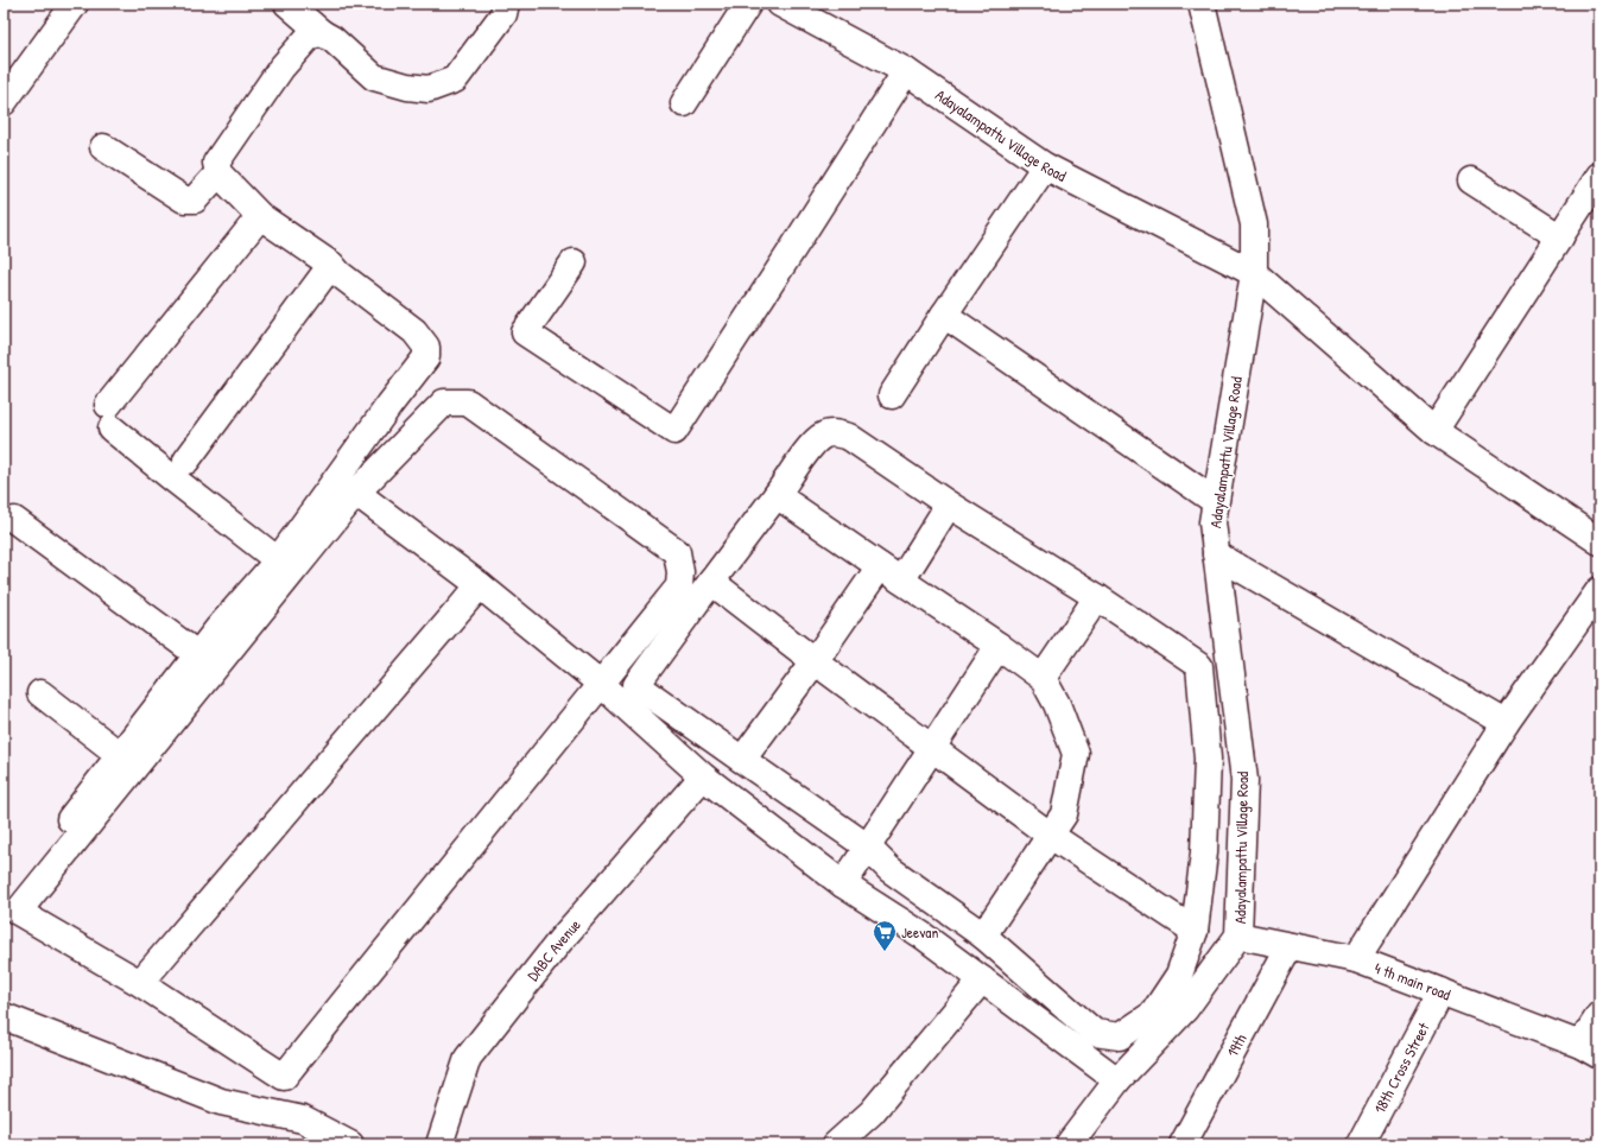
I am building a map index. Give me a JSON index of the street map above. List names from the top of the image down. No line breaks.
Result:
{"streets":{"street":["Adayalampattu Village Road","DABC Avenue","4 th main road","19th","18th Cross Street"]},"crossings":[["Adayalampattu Village Road","4 th main road"],["4 th main road","19th"],["4 th main road","18th Cross Street"]],"places":{"supermarket":["Jeevan"]}}
